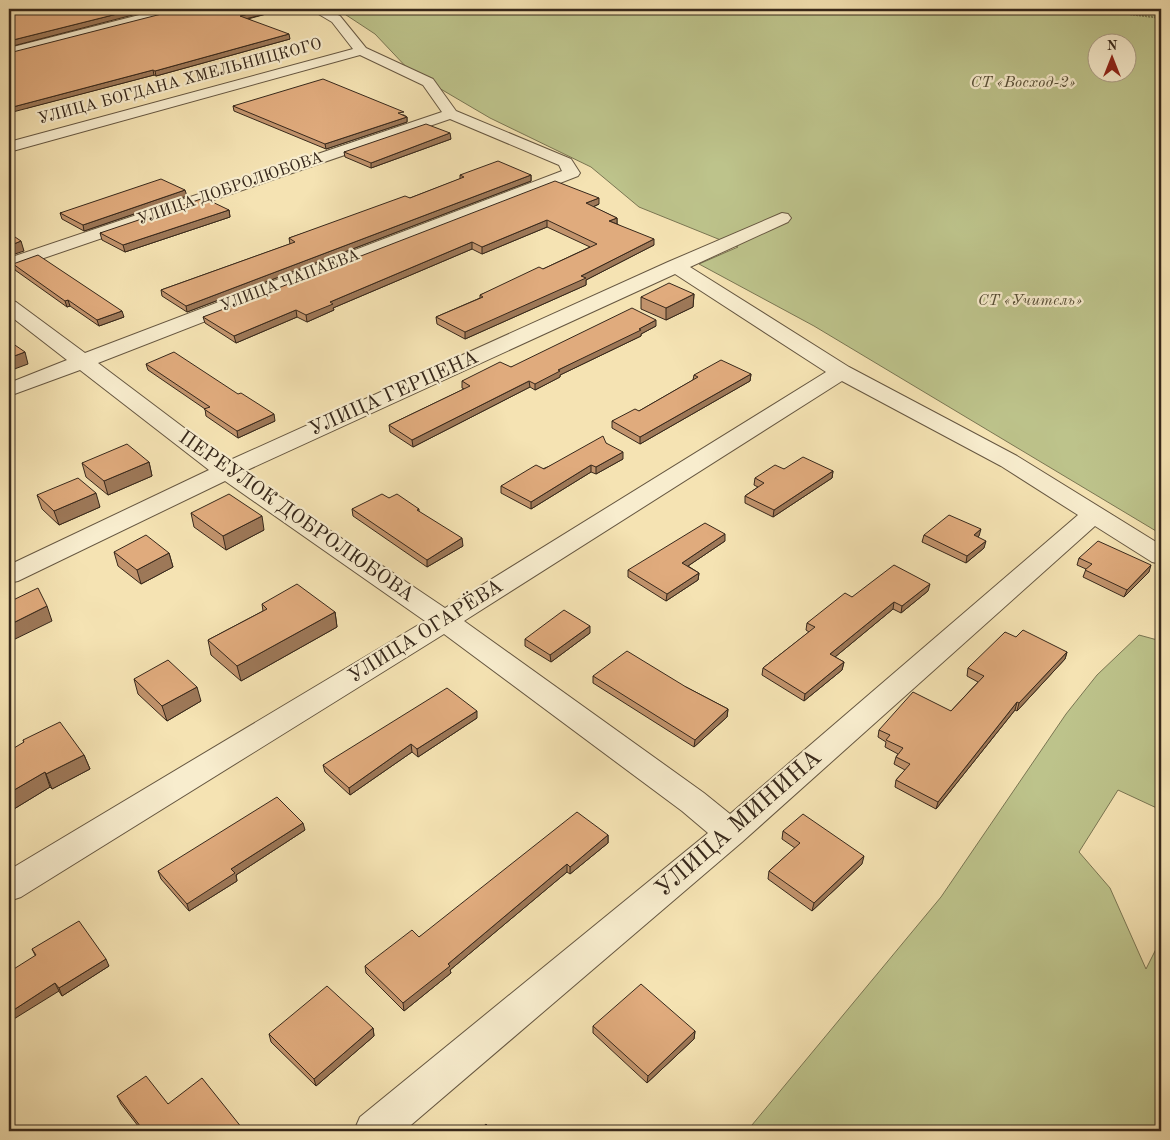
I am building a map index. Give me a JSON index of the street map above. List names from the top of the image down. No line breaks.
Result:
{"streets":{"street":["УЛИЦА БОГДАНА ХМЕЛЬНИЦКОГО","УЛИЦА ДОБРОЛЮБОВА","УЛИЦА ЧАПАЕВА","УЛИЦА ГЕРЦЕНА","ПЕРЕУЛОК ДОБРОЛЮБОВА","УЛИЦА ОГАРЁВА","УЛИЦА МИНИНА"]},"crossings":[["УЛИЦА ДОБРОЛЮБОВА","УЛИЦА ЧАПАЕВА"],["УЛИЦА ЧАПАЕВА","ПЕРЕУЛОК ДОБРОЛЮБОВА"],["УЛИЦА ГЕРЦЕНА","ПЕРЕУЛОК ДОБРОЛЮБОВА"],["ПЕРЕУЛОК ДОБРОЛЮБОВА","УЛИЦА ОГАРЁВА"],["ПЕРЕУЛОК ДОБРОЛЮБОВА","УЛИЦА МИНИНА"]],"parks":["СТ «Восход-2»","СТ «Учитель»"],"north":"top"}
